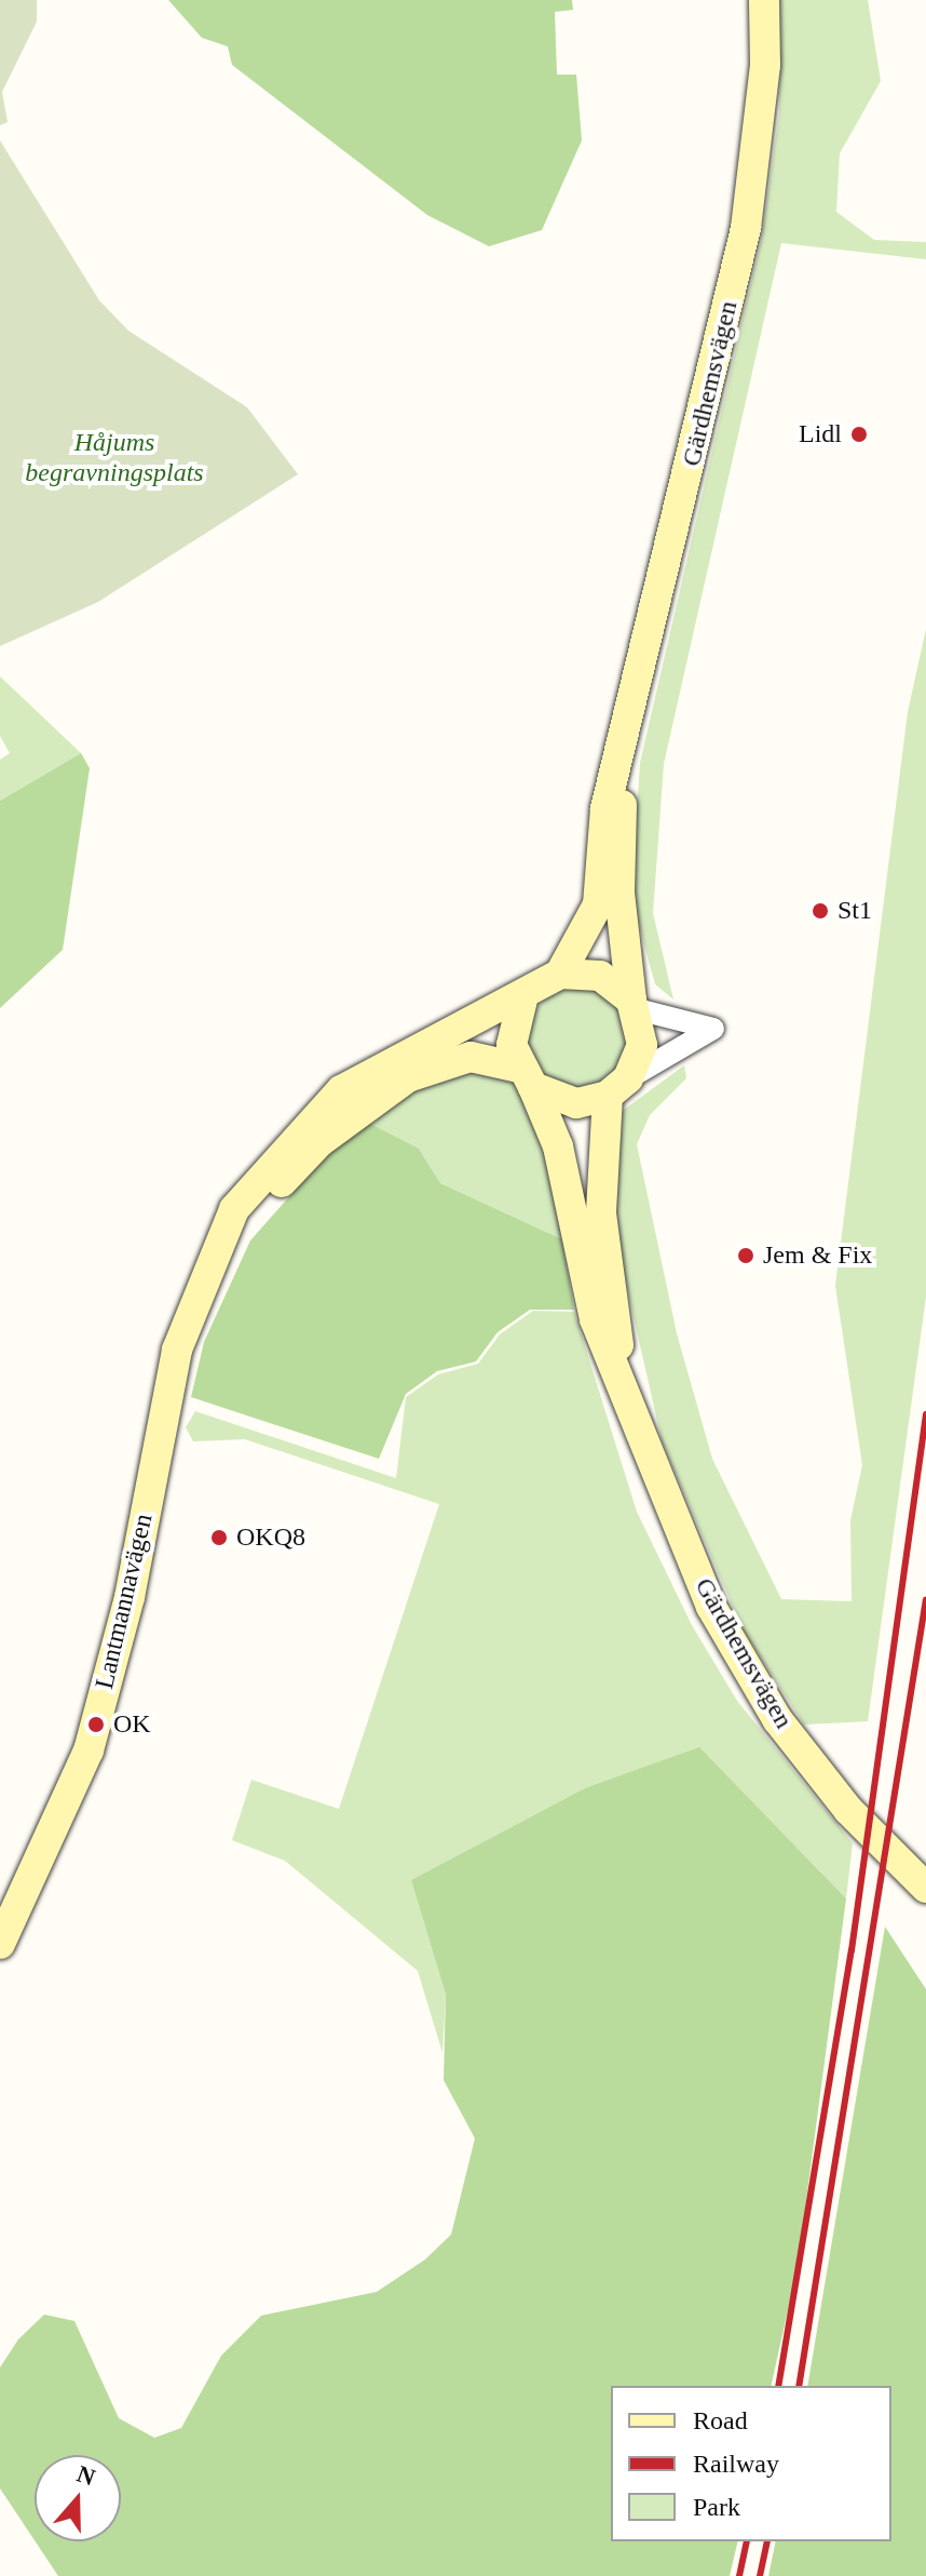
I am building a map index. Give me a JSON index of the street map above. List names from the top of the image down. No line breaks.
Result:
{"streets":{"main road":["Gärdhemsvägen","Lantmannavägen"]},"crossings":[["Gärdhemsvägen","Lantmannavägen"]],"parks":["Håjums begravningsplats"],"places":["Lidl","St1","Jem & Fix","OKQ8","OK"],"legend":["Road","Railway","Park"],"north":"top"}
